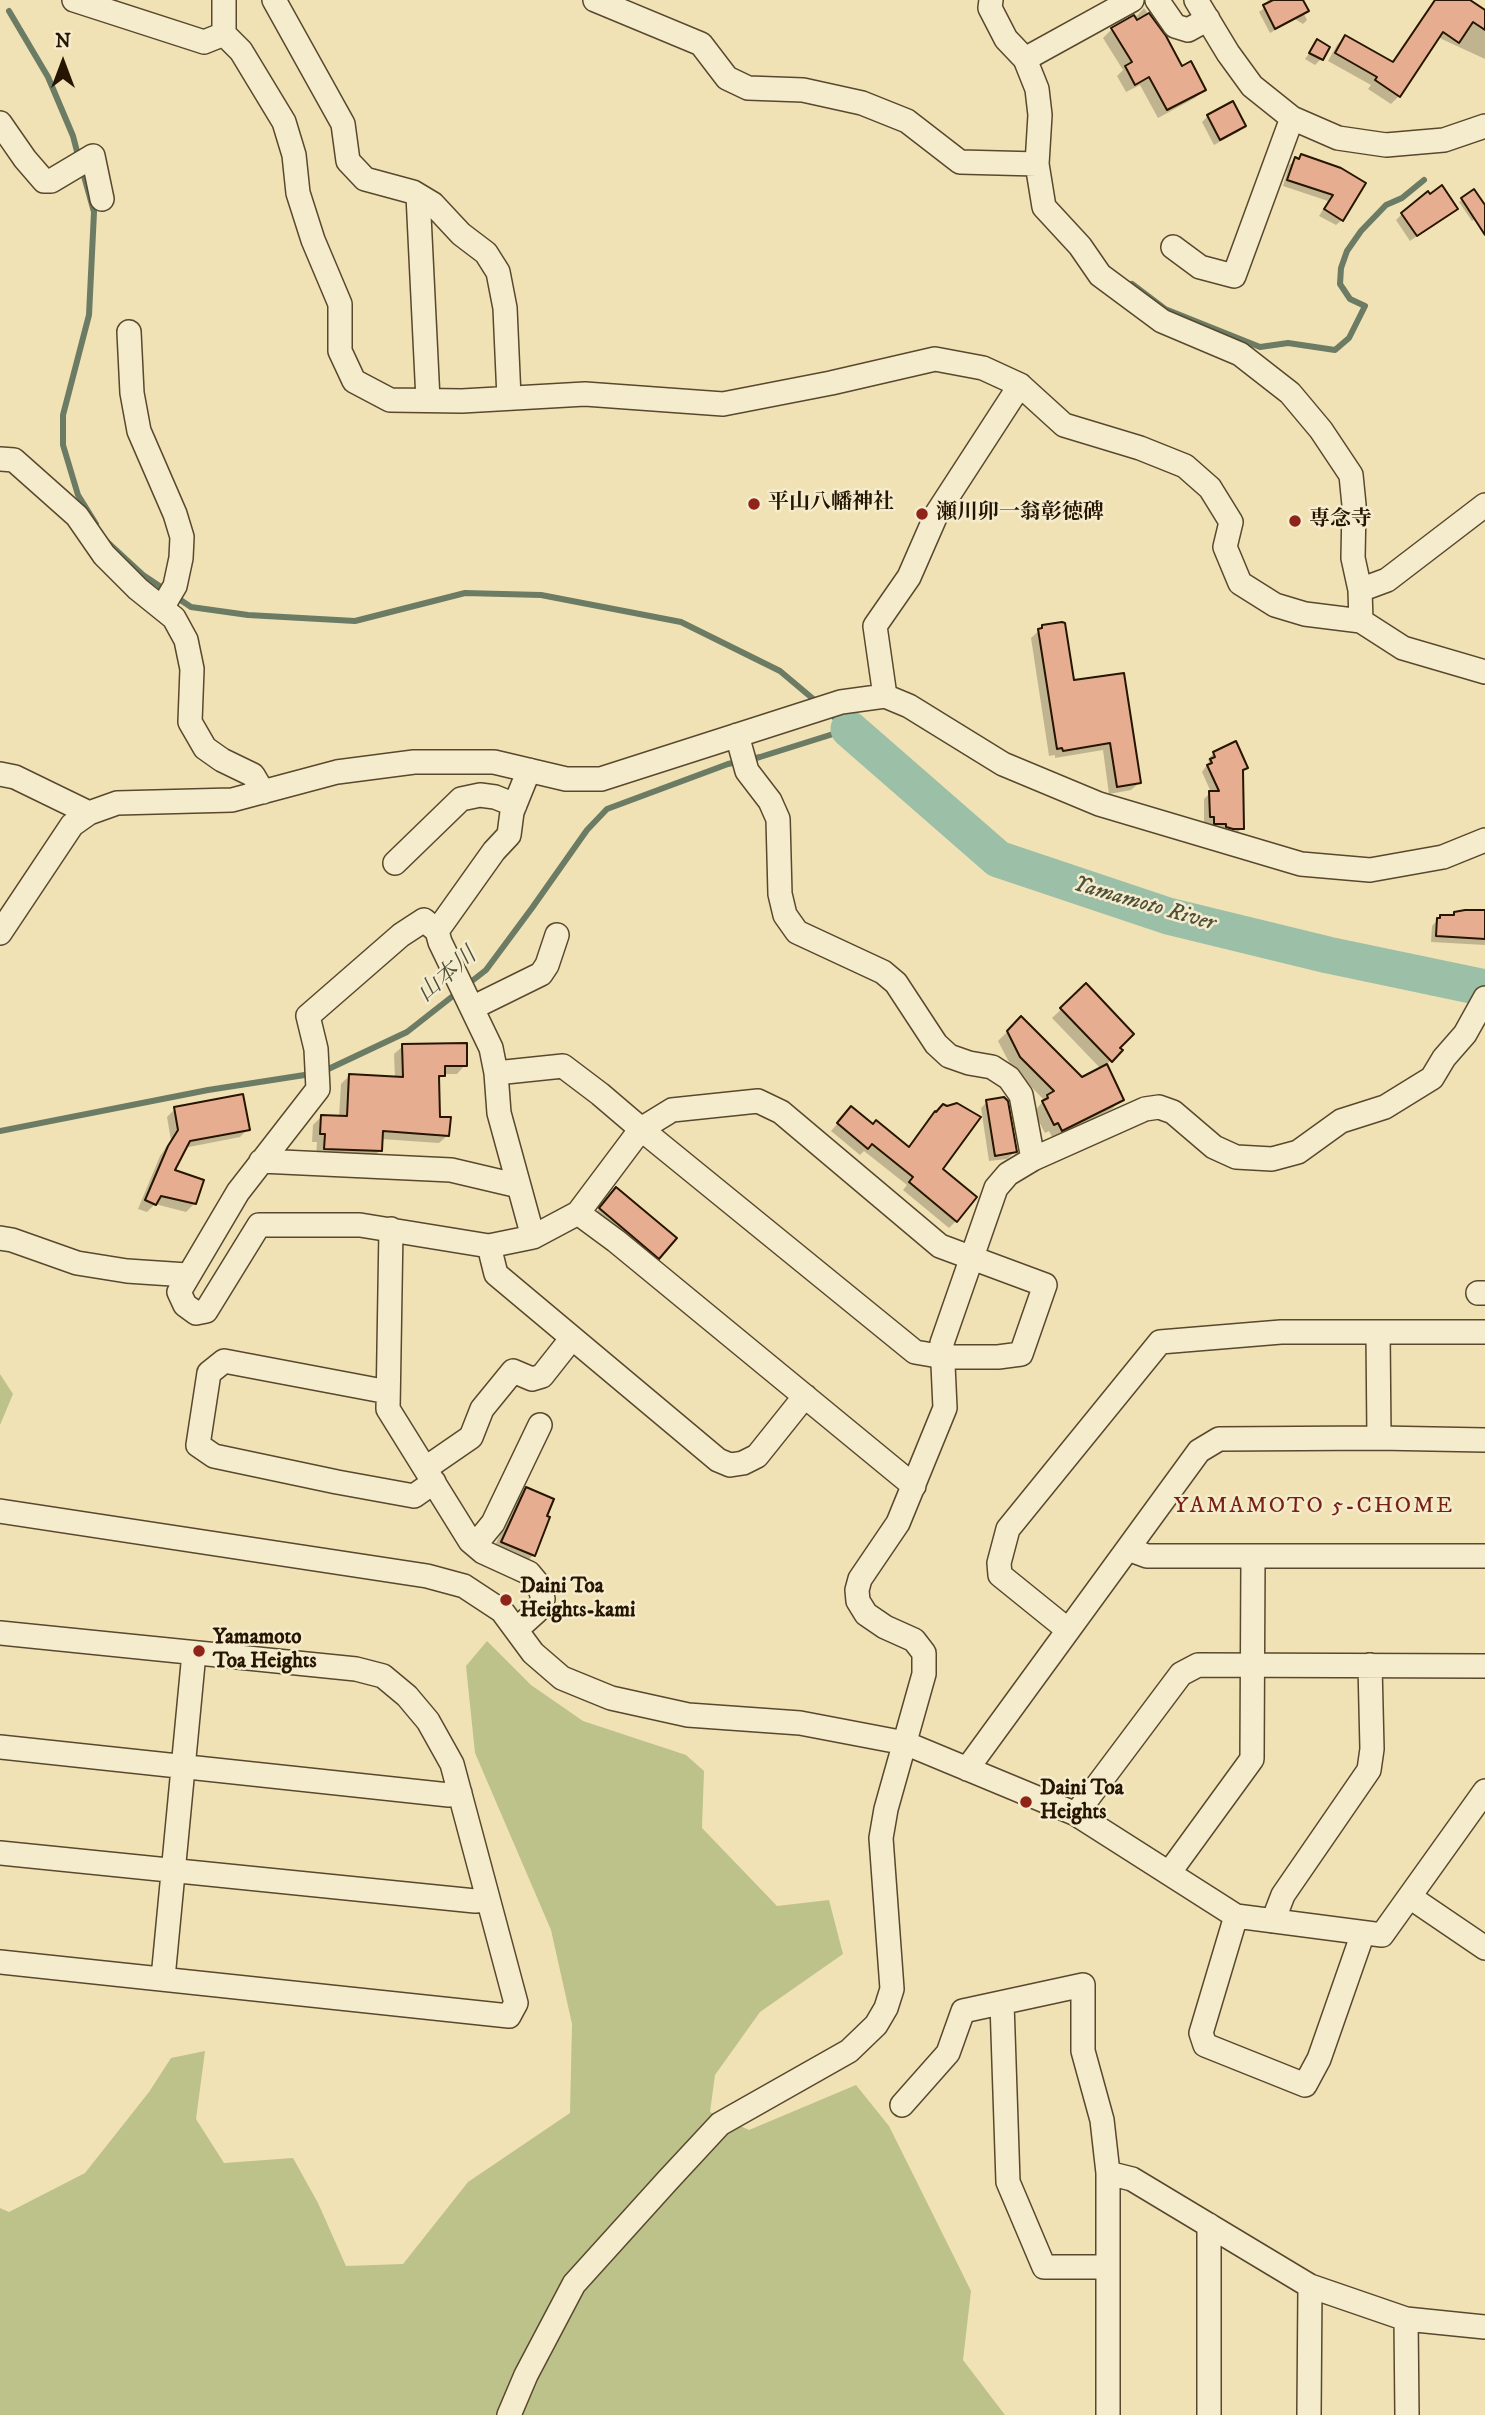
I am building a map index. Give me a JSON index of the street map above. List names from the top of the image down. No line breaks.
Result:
{"districts":["YAMAMOTO 5-CHOME"],"water":["Yamamoto River","山本川"],"places":["平山八幡神社","瀬川卯一翁彰徳碑","専念寺","Daini Toa Heights-kami","Yamamoto Toa Heights","Daini Toa Heights"],"north":"top"}
